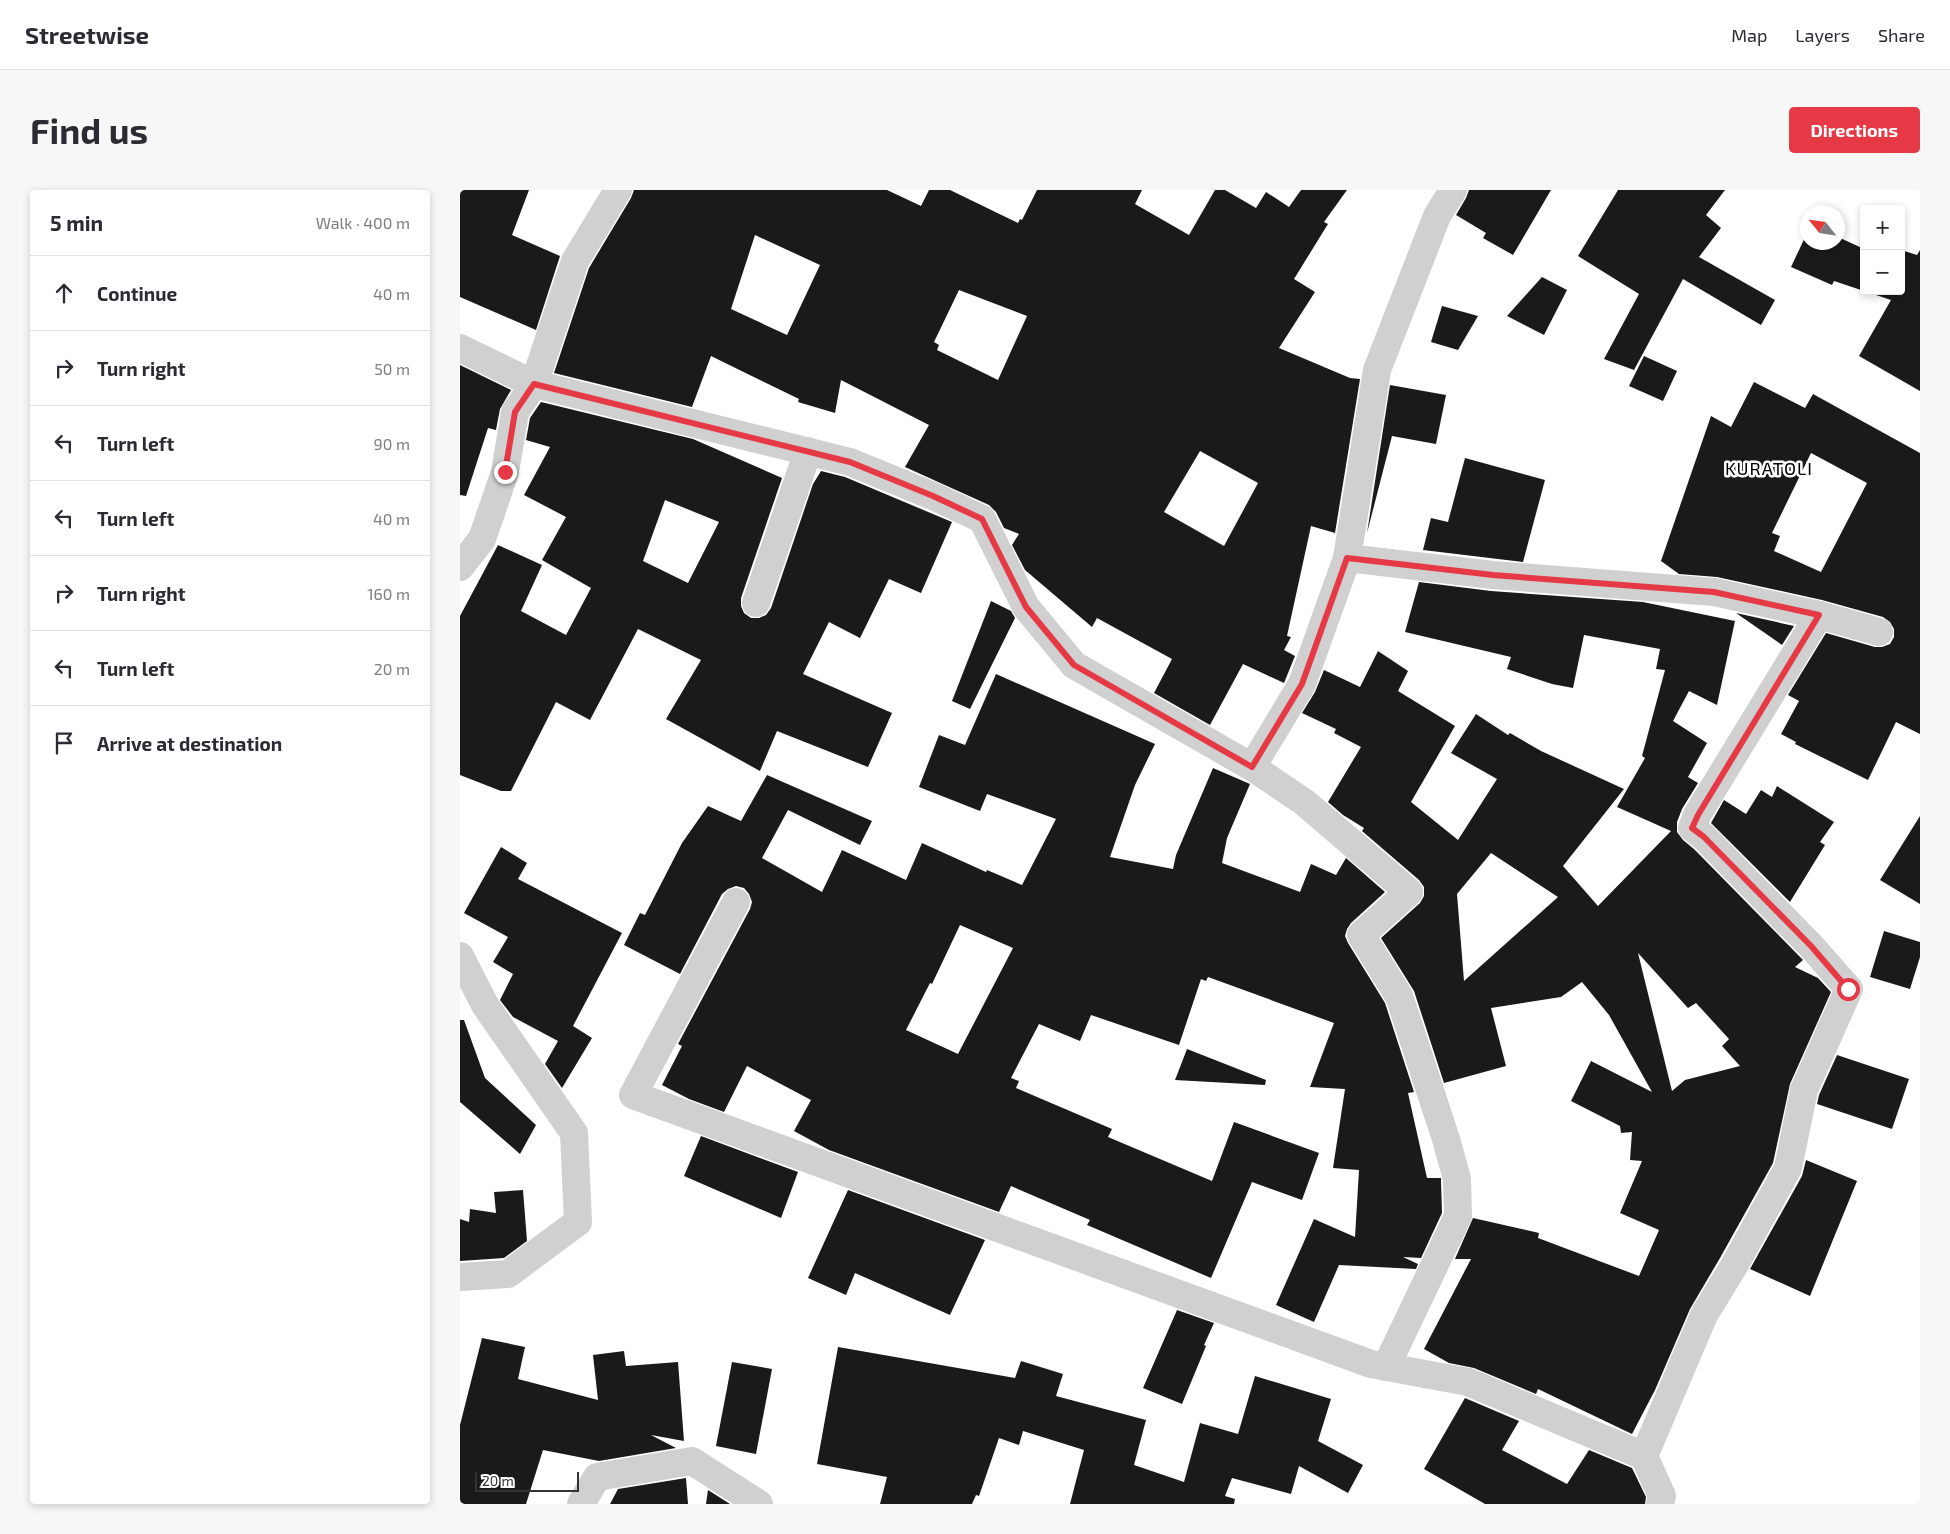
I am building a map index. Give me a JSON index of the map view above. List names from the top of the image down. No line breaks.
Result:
{"districts":["KURATOLI"],"scale_bar":"20 m","north":"top left","page":{"header":"Streetwise","nav":["Map","Layers","Share"],"buttons":"Directions","title":"Find us","heading":["5 min","Walk · 400 m"],"map_buttons":["+","−"],"list":[["Continue","40 m"],["Turn right","50 m"],["Turn left","90 m"],["Turn left","40 m"],["Turn right","160 m"],["Turn left","20 m"],"Arrive at destination"],"scale":"20 m"}}
